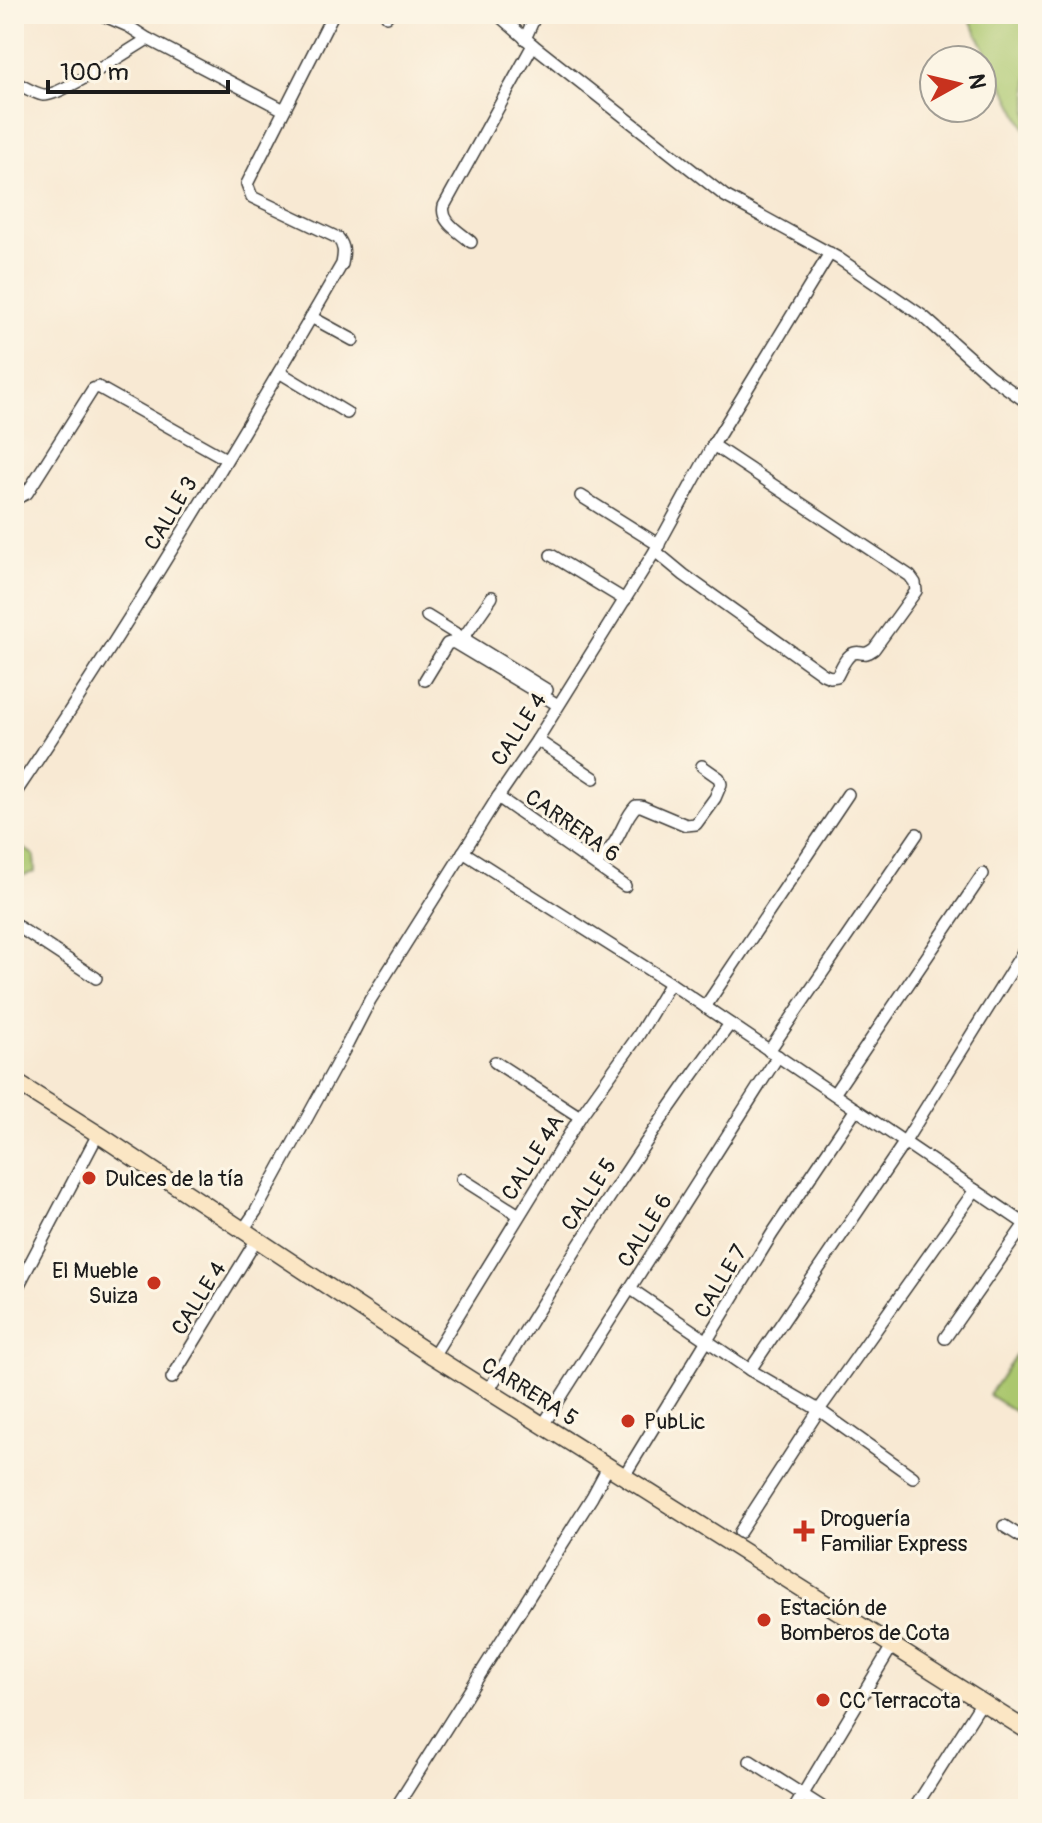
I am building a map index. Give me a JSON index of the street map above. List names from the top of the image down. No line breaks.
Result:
{"streets":{"main road":["CARRERA 5"],"street":["CALLE 3","CALLE 4","CARRERA 6","CALLE 4A","CALLE 5","CALLE 6","CALLE 7"]},"crossings":[["CALLE 4","CARRERA 6"],["CALLE 4","CARRERA 5"],["CALLE 4A","CARRERA 5"],["CALLE 5","CARRERA 5"],["CALLE 6","CARRERA 5"],["CALLE 7","CARRERA 5"]],"places":{"other":["Dulces de la tía","El Mueble Suiza","PubLic","Estación de Bomberos de Cota","CC Terracota"],"health":["Droguería Familiar Express"]},"scale_bar":"100 m","north":"right"}
